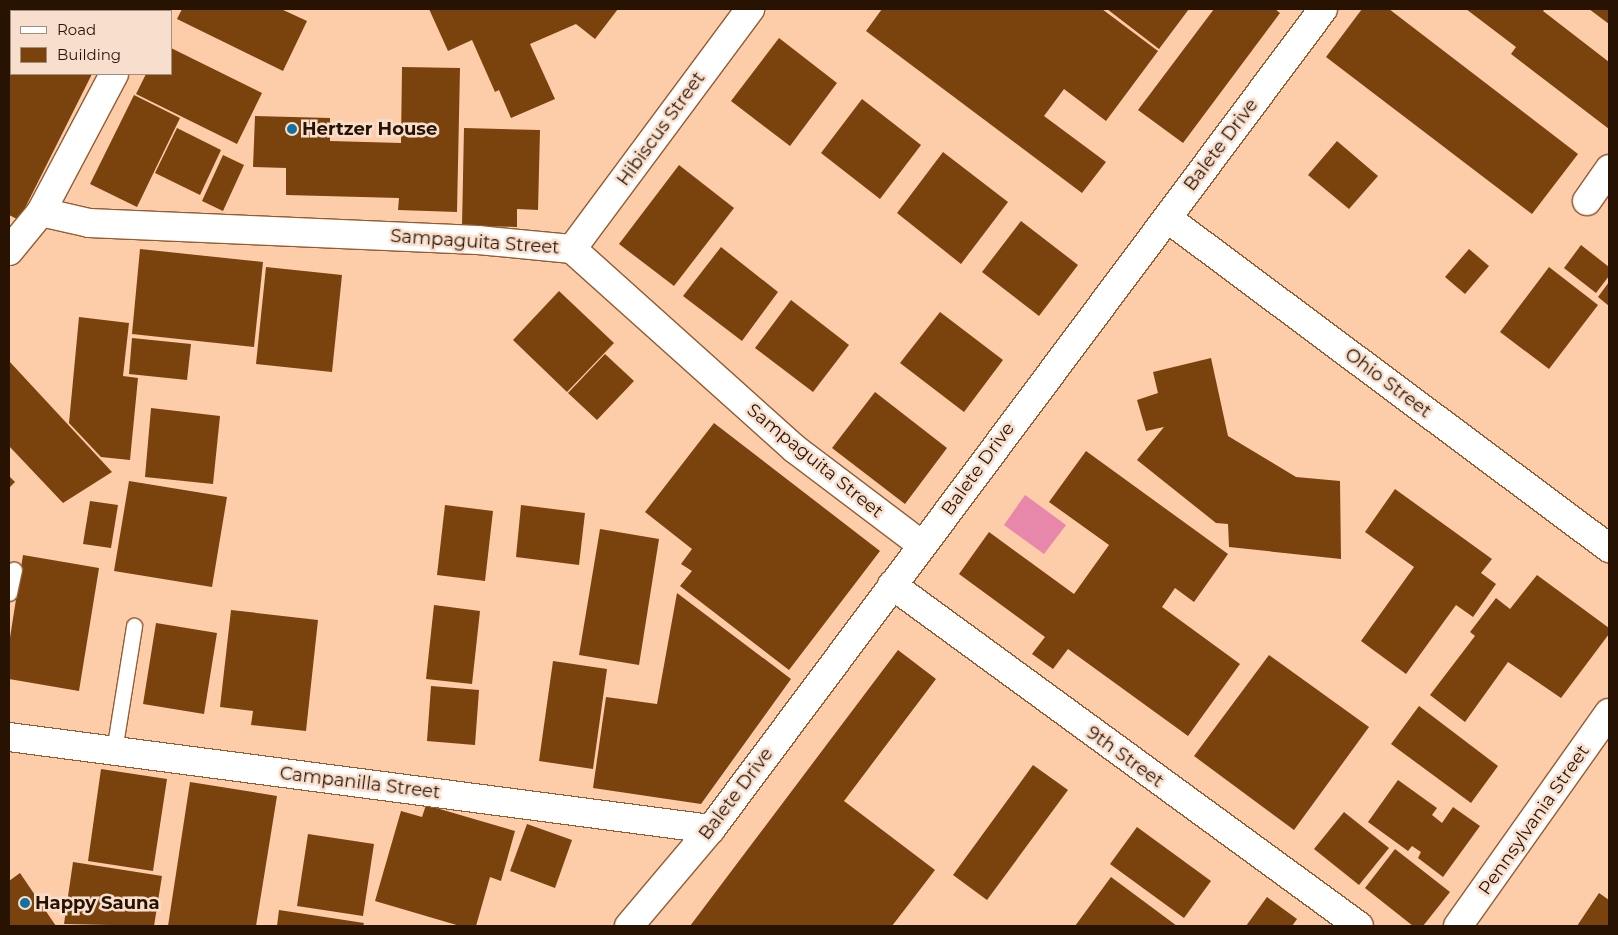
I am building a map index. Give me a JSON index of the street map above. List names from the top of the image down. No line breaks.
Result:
{"streets":{"street":["Hibiscus Street","Balete Drive","Sampaguita Street","Ohio Street","9th Street","Campanilla Street","Pennsylvania Street"]},"crossings":[["Hibiscus Street","Sampaguita Street"],["Balete Drive","Sampaguita Street"],["Balete Drive","Ohio Street"],["Balete Drive","9th Street"],["Balete Drive","Campanilla Street"]],"places":["Hertzer House","Happy Sauna"],"legend":["Road","Building"]}
